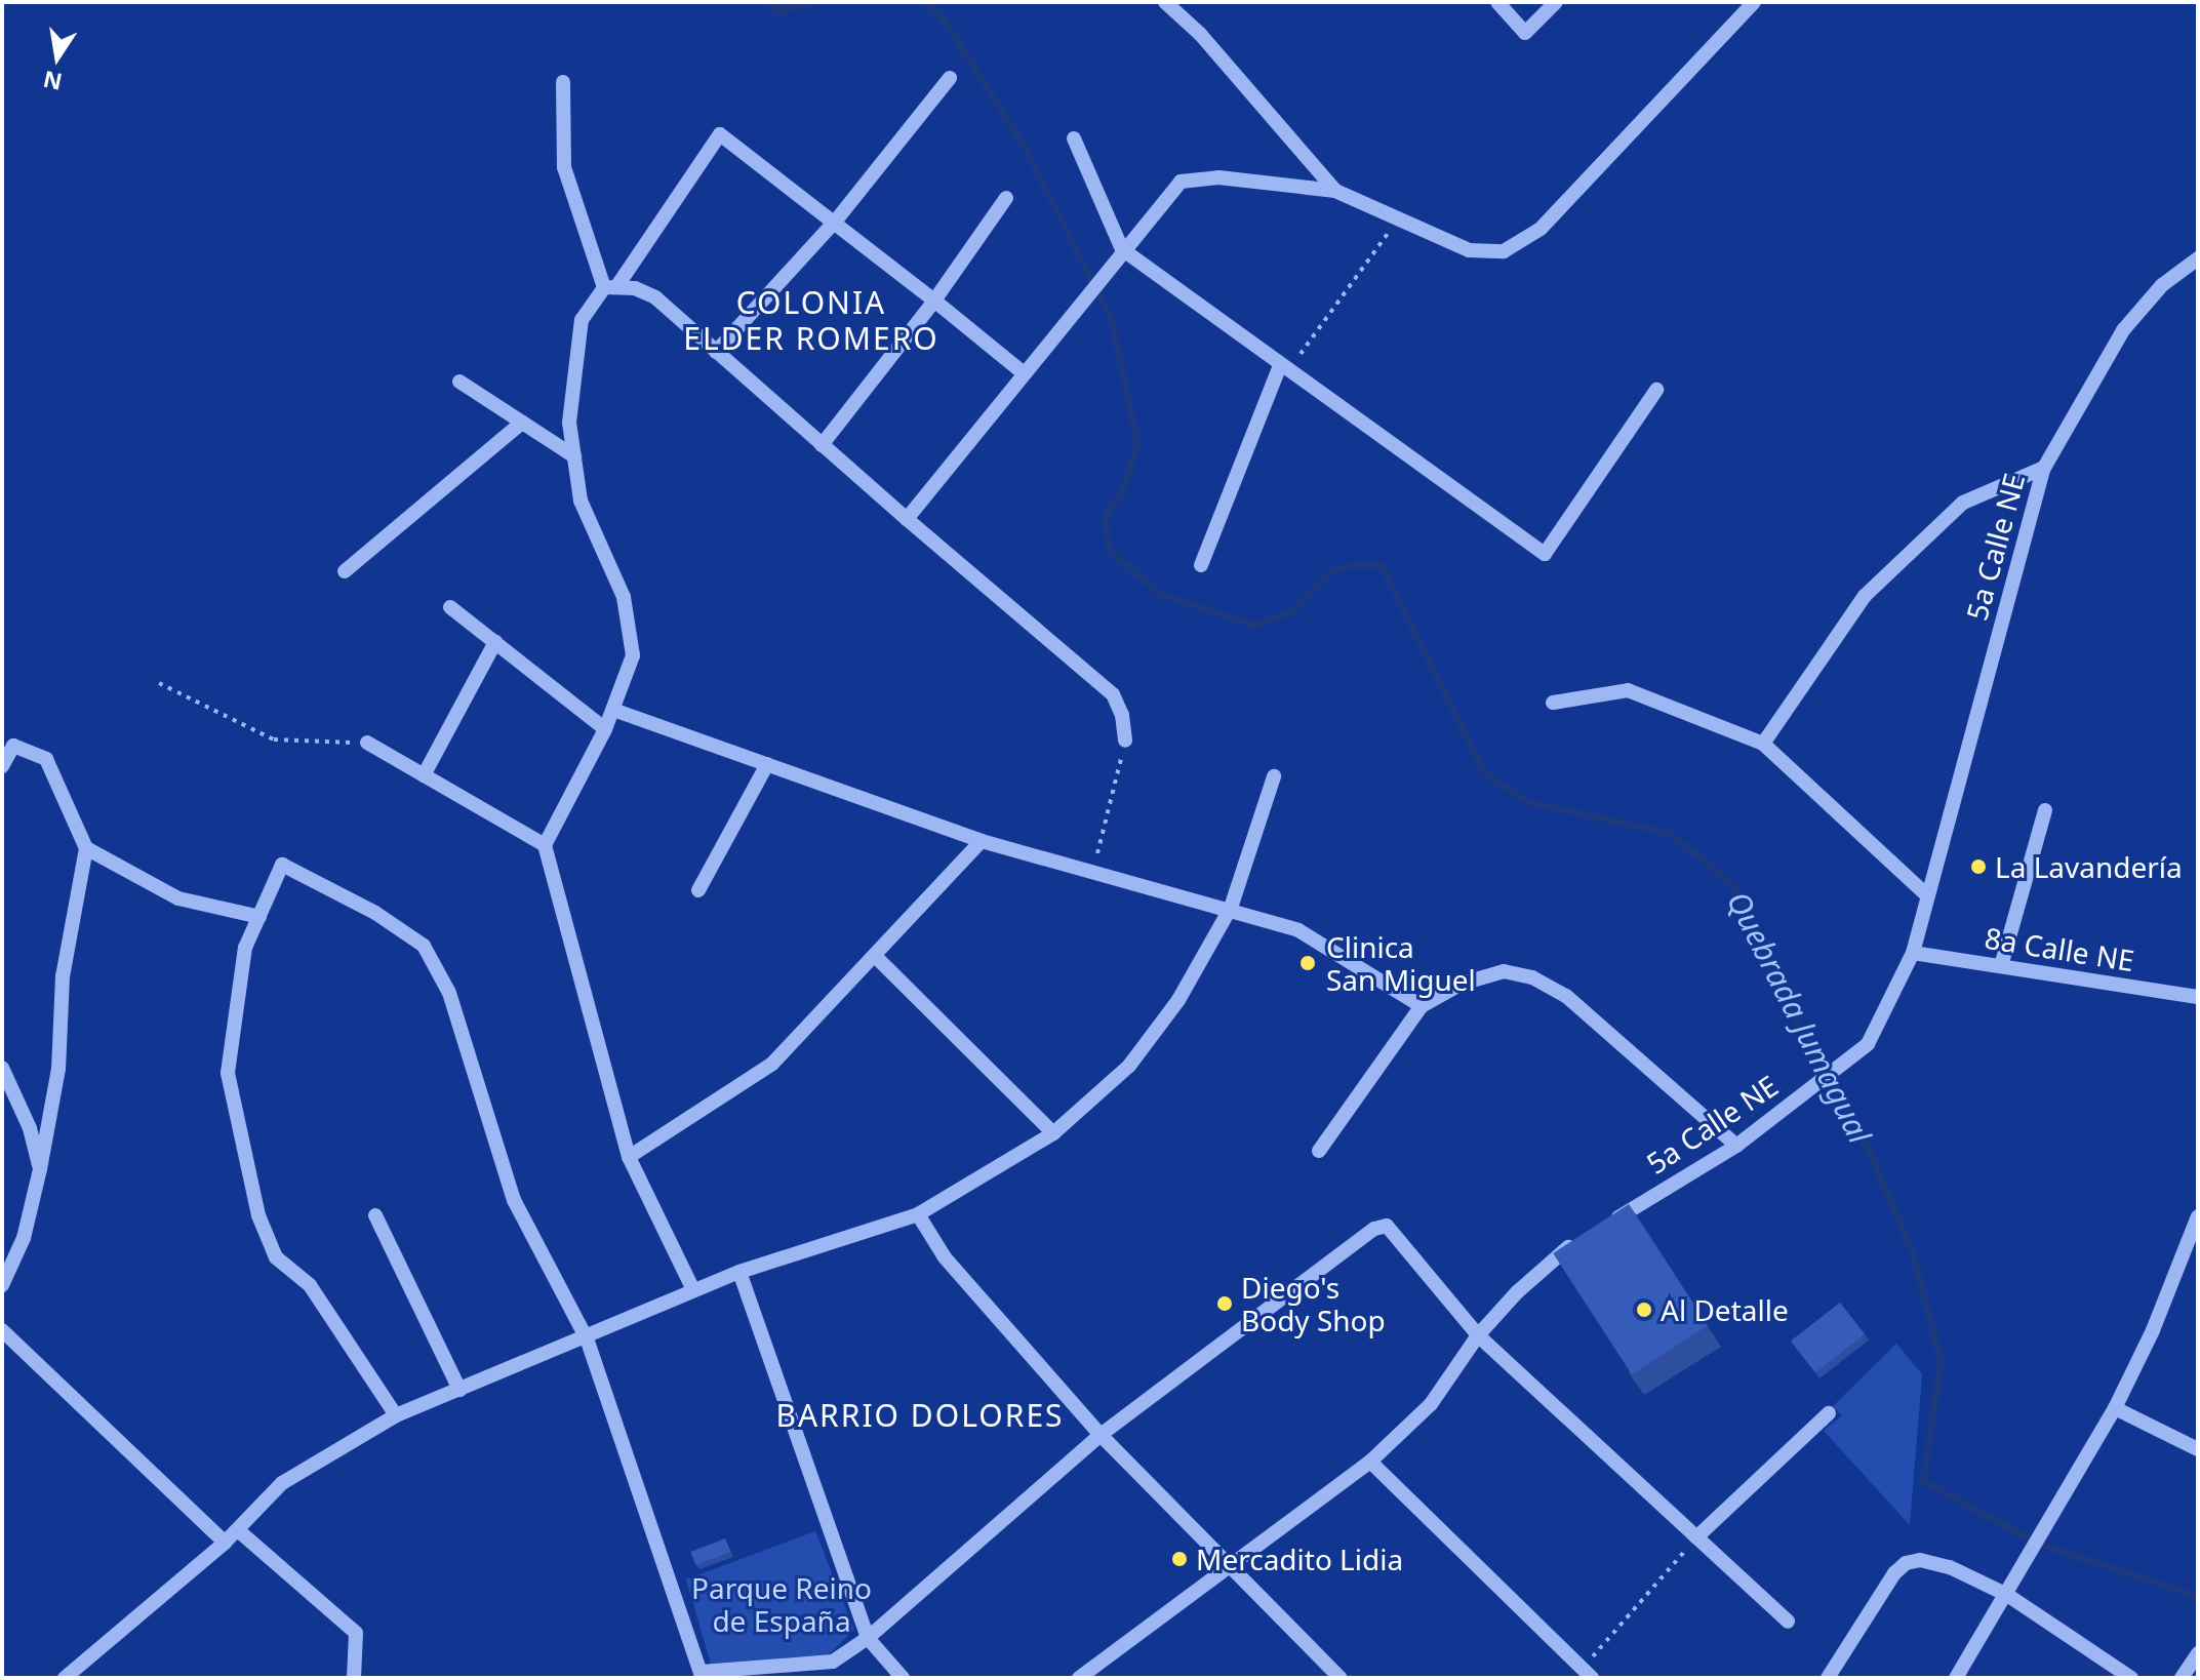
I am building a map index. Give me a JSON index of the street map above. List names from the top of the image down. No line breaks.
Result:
{"streets":{"street":["5a Calle NE","8a Calle NE"]},"crossings":[["5a Calle NE","8a Calle NE"]],"districts":["COLONIA ELDER ROMERO","BARRIO DOLORES"],"water":["Quebrada Jumagual"],"parks":["Parque Reino de España"],"places":["La Lavandería","Clinica San Miguel","Diego's Body Shop","Al Detalle","Mercadito Lidia"],"north":"bottom"}
